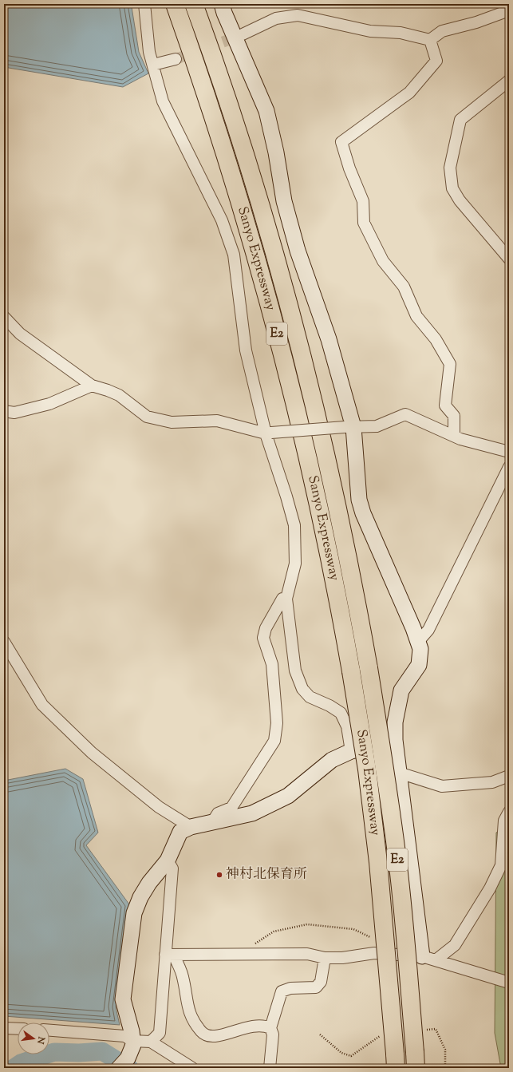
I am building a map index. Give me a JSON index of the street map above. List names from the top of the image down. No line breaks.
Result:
{"streets":{"highway":["Sanyo Expressway","E2"]},"places":["神村北保育所"],"north":"right"}
